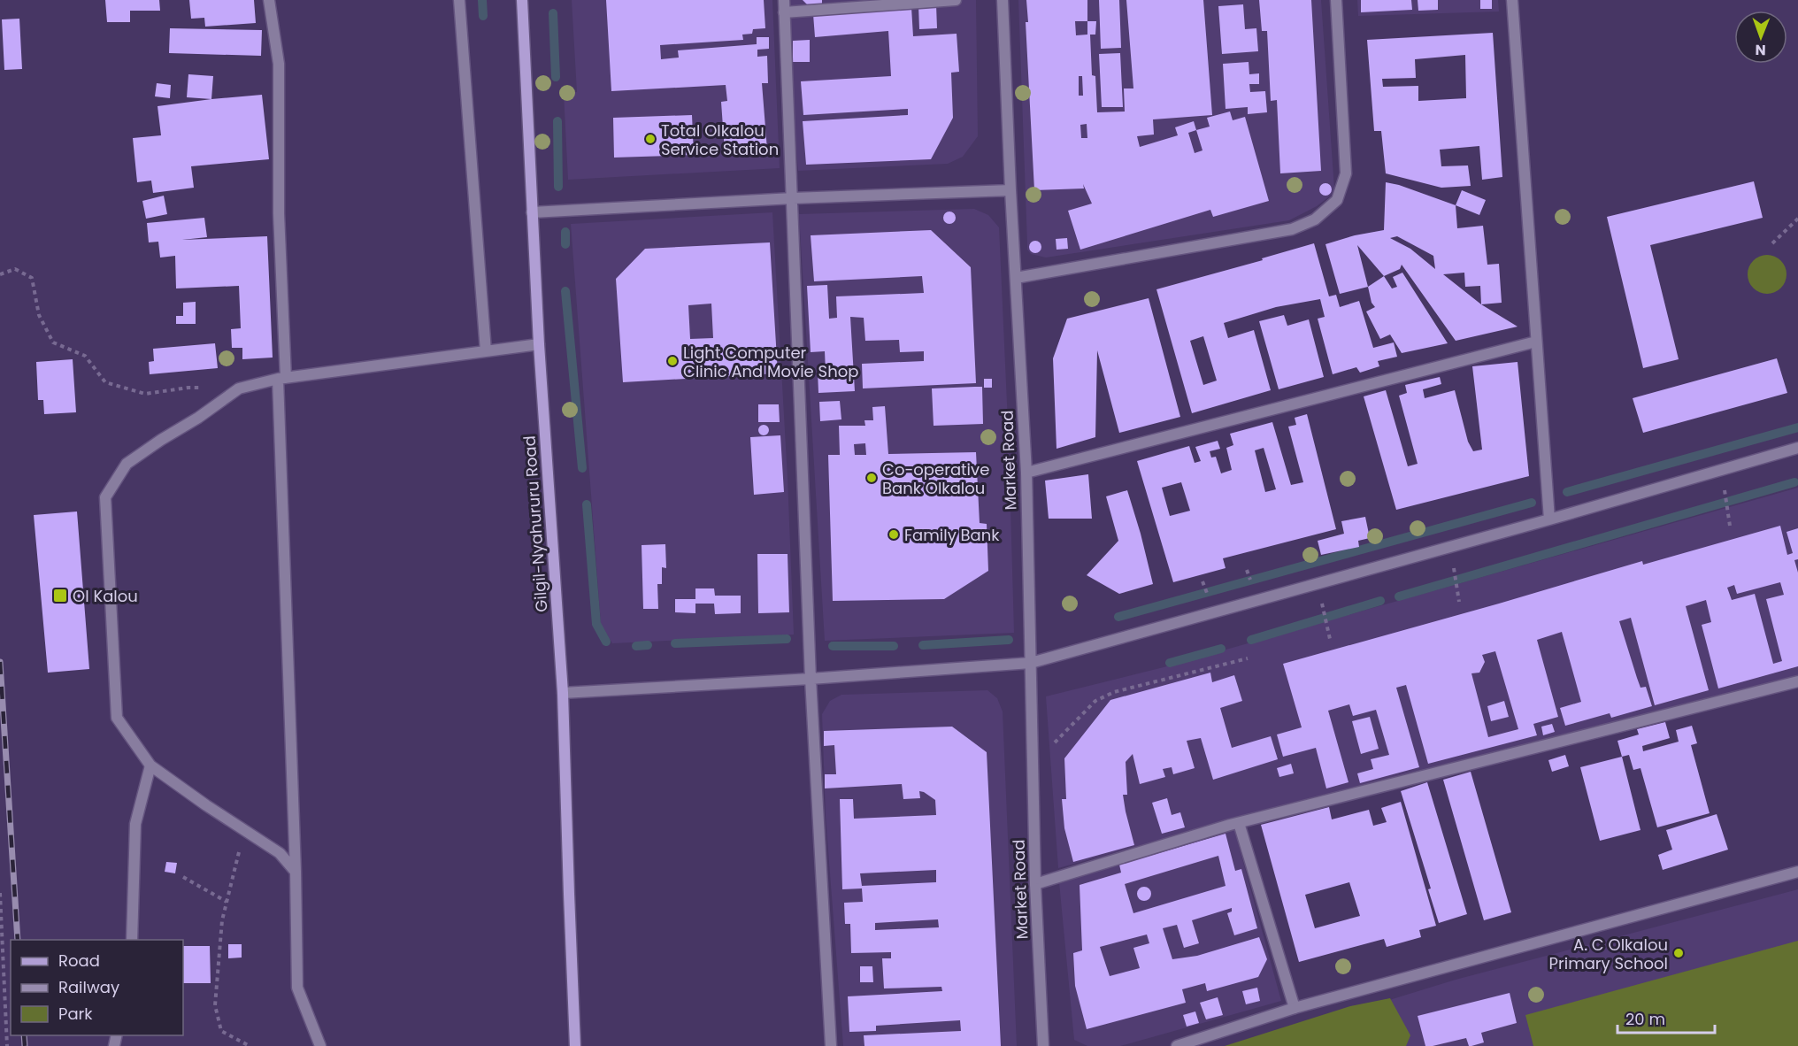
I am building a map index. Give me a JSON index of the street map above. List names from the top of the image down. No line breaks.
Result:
{"streets":{"main road":["Gilgil-Nyahururu Road"],"street":["Market Road"]},"places":{"other":["Total Olkalou Service Station","Light Computer Clinic And Movie Shop","Co-operative Bank Olkalou","Family Bank","A. C Olkalou Primary School"],"transit":["Ol Kalou"]},"legend":["Road","Railway","Park"],"scale_bar":"20 m","north":"bottom"}
